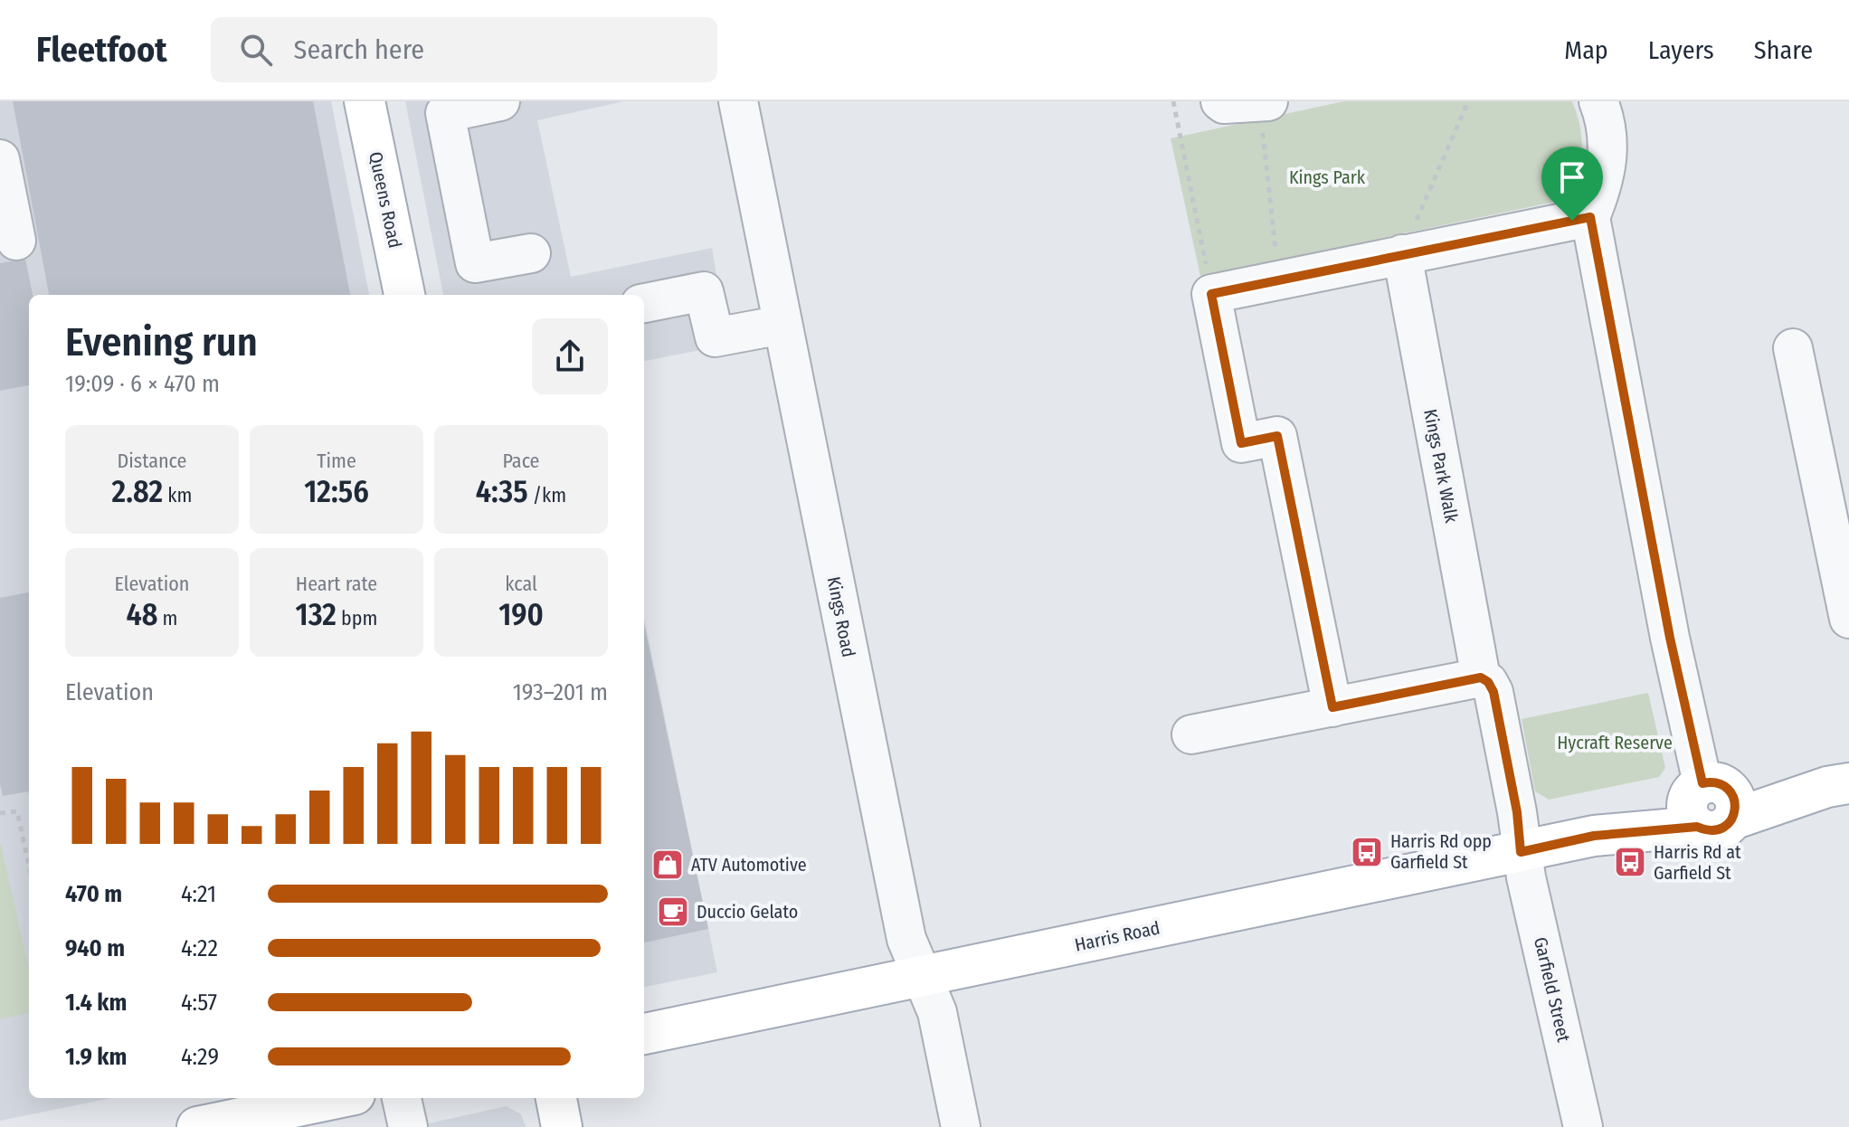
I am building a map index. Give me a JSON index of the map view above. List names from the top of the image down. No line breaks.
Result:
{"streets":{"main road":["Queens Road","Harris Road"],"street":["Kings Park Walk","Kings Road","Garfield Street"]},"crossings":[["Kings Park Walk","Harris Road"],["Kings Park Walk","Garfield Street"],["Kings Road","Harris Road"],["Harris Road","Garfield Street"]],"parks":["Kings Park","Hycraft Reserve"],"places":{"bus stop":["Harris Rd opp Garfield St","Harris Rd at Garfield St"],"shop":["ATV Automotive"],"cafe":["Duccio Gelato"]},"page":{"header":"Fleetfoot","search":"Search here","nav":["Map","Layers","Share"],"heading":["Evening run","19:09 · 6 × 470 m"],"stats":[["Distance","2.82 km"],["Time","12:56"],["Pace","4:35 /km"],["Elevation","48 m"],["Heart rate","132 bpm"],["kcal","190"]],"chart":["Elevation","193–201 m"],"list":[{"name":"470 m","note":"4:21"},{"name":"940 m","note":"4:22"},{"name":"1.4 km","note":"4:57"},{"name":"1.9 km","note":"4:29"}]}}
